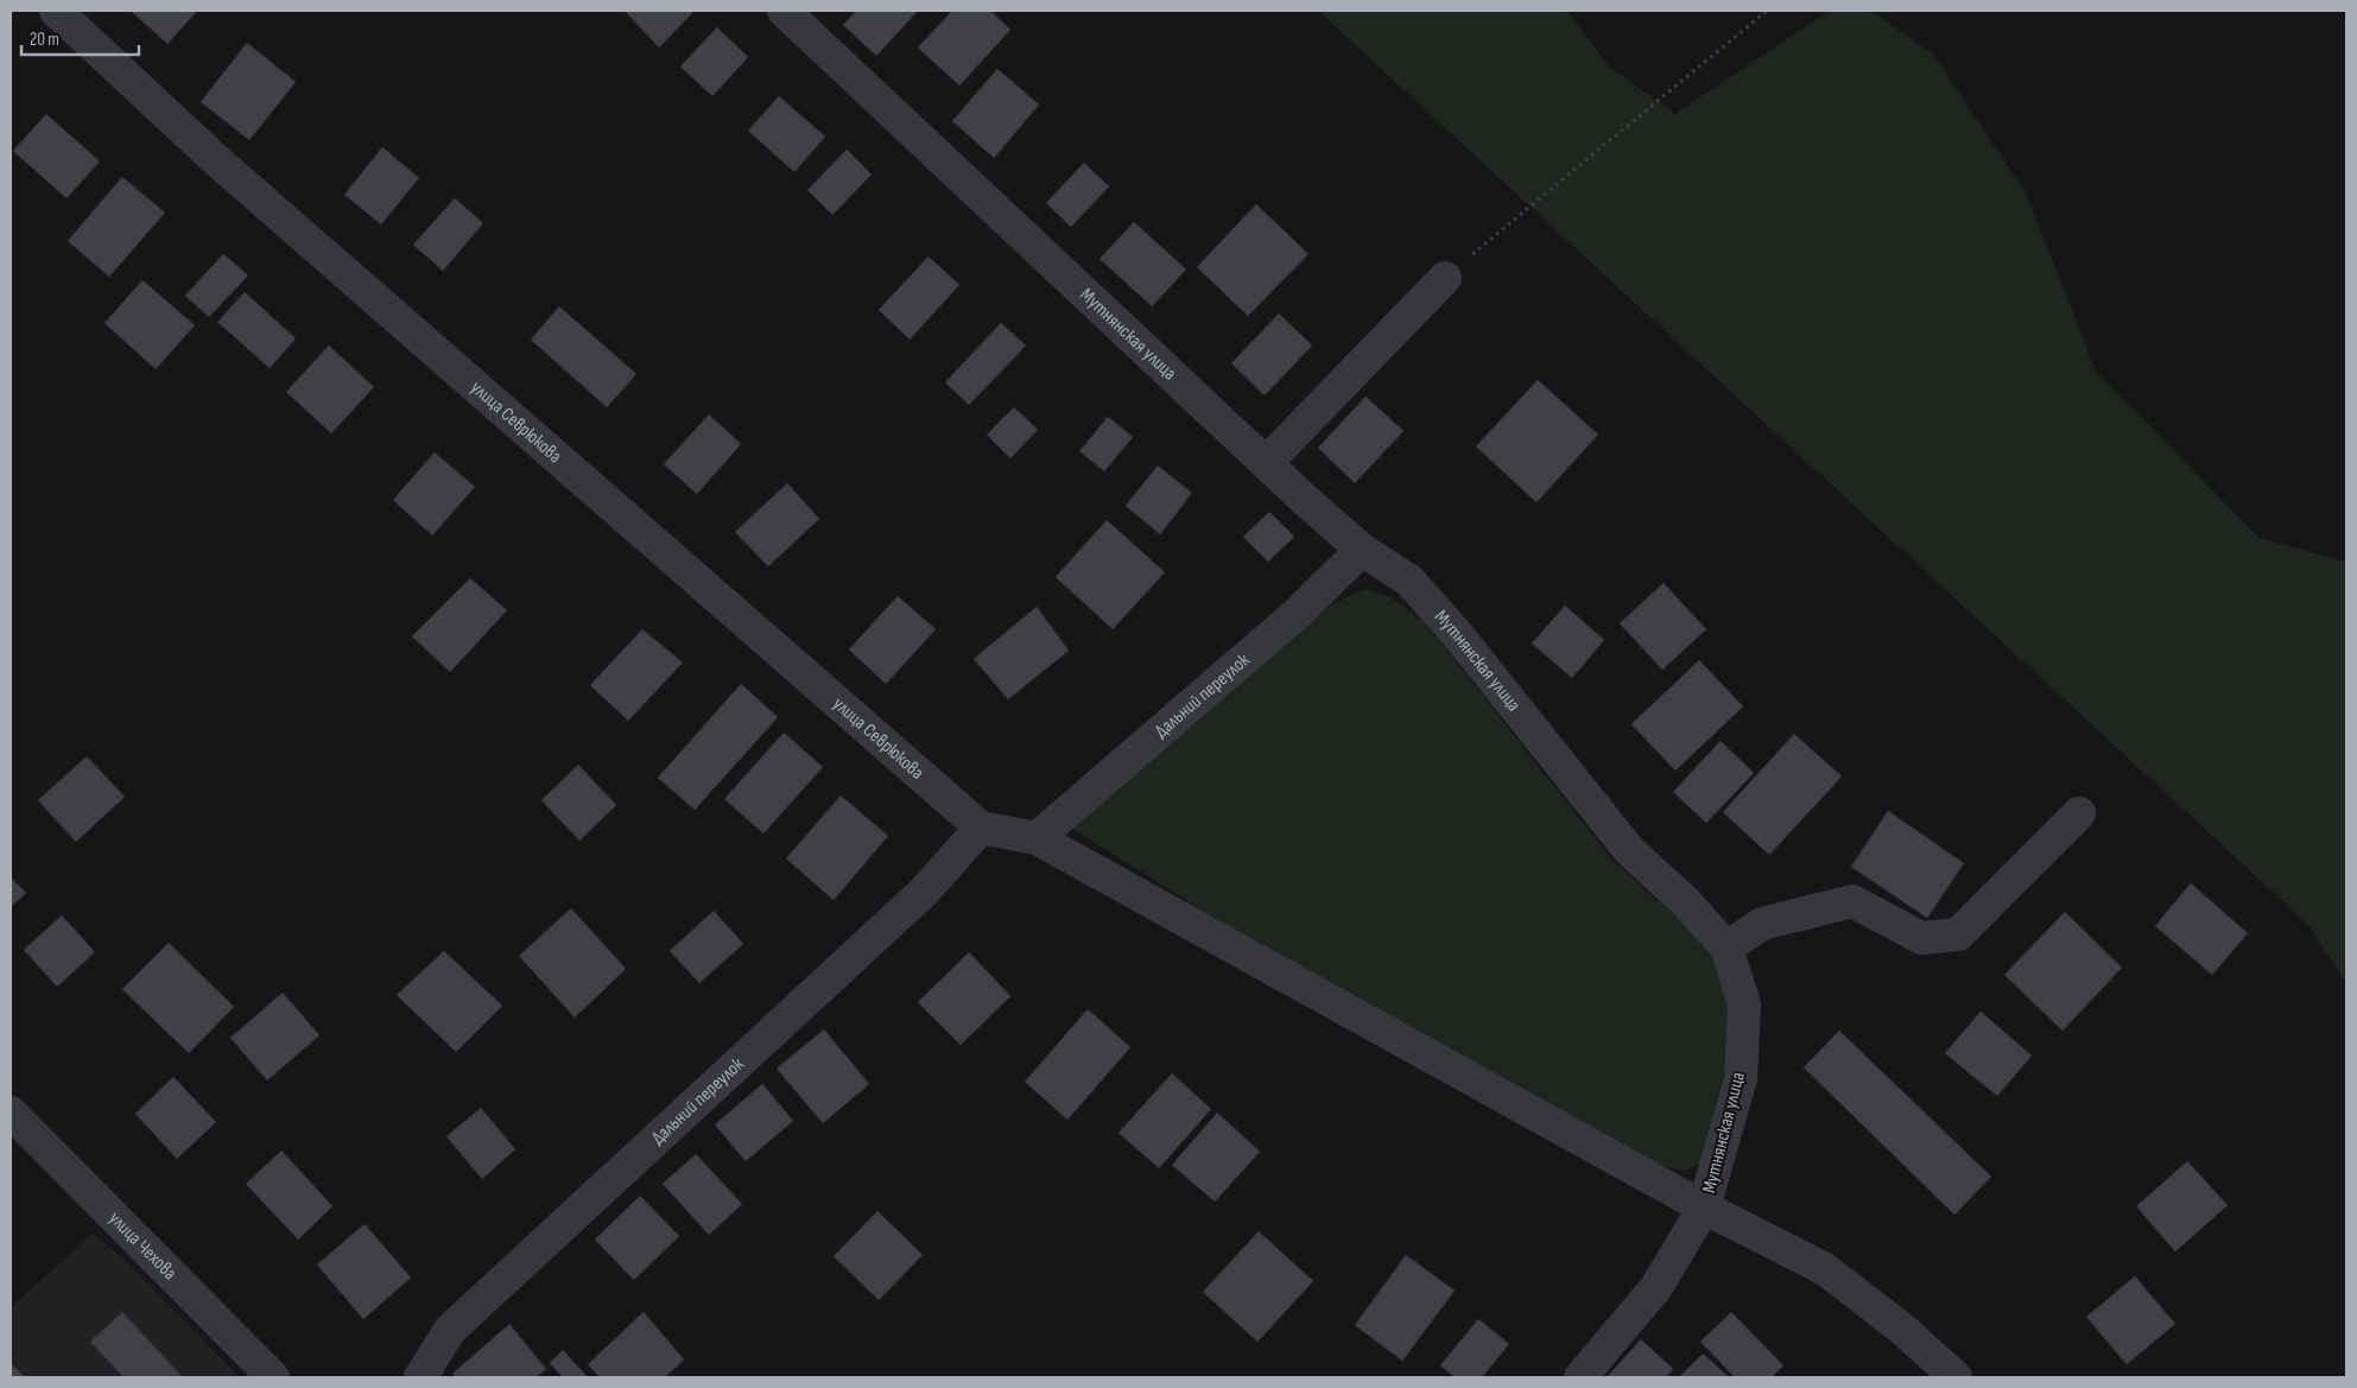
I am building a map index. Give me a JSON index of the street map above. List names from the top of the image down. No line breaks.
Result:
{"streets":{"street":["Мутнянская улица","улица Севрюкова","Дальний переулок","улица Чехова"]},"crossings":[["Мутнянская улица","Дальний переулок"],["улица Севрюкова","Дальний переулок"]],"scale_bar":"20 m"}
